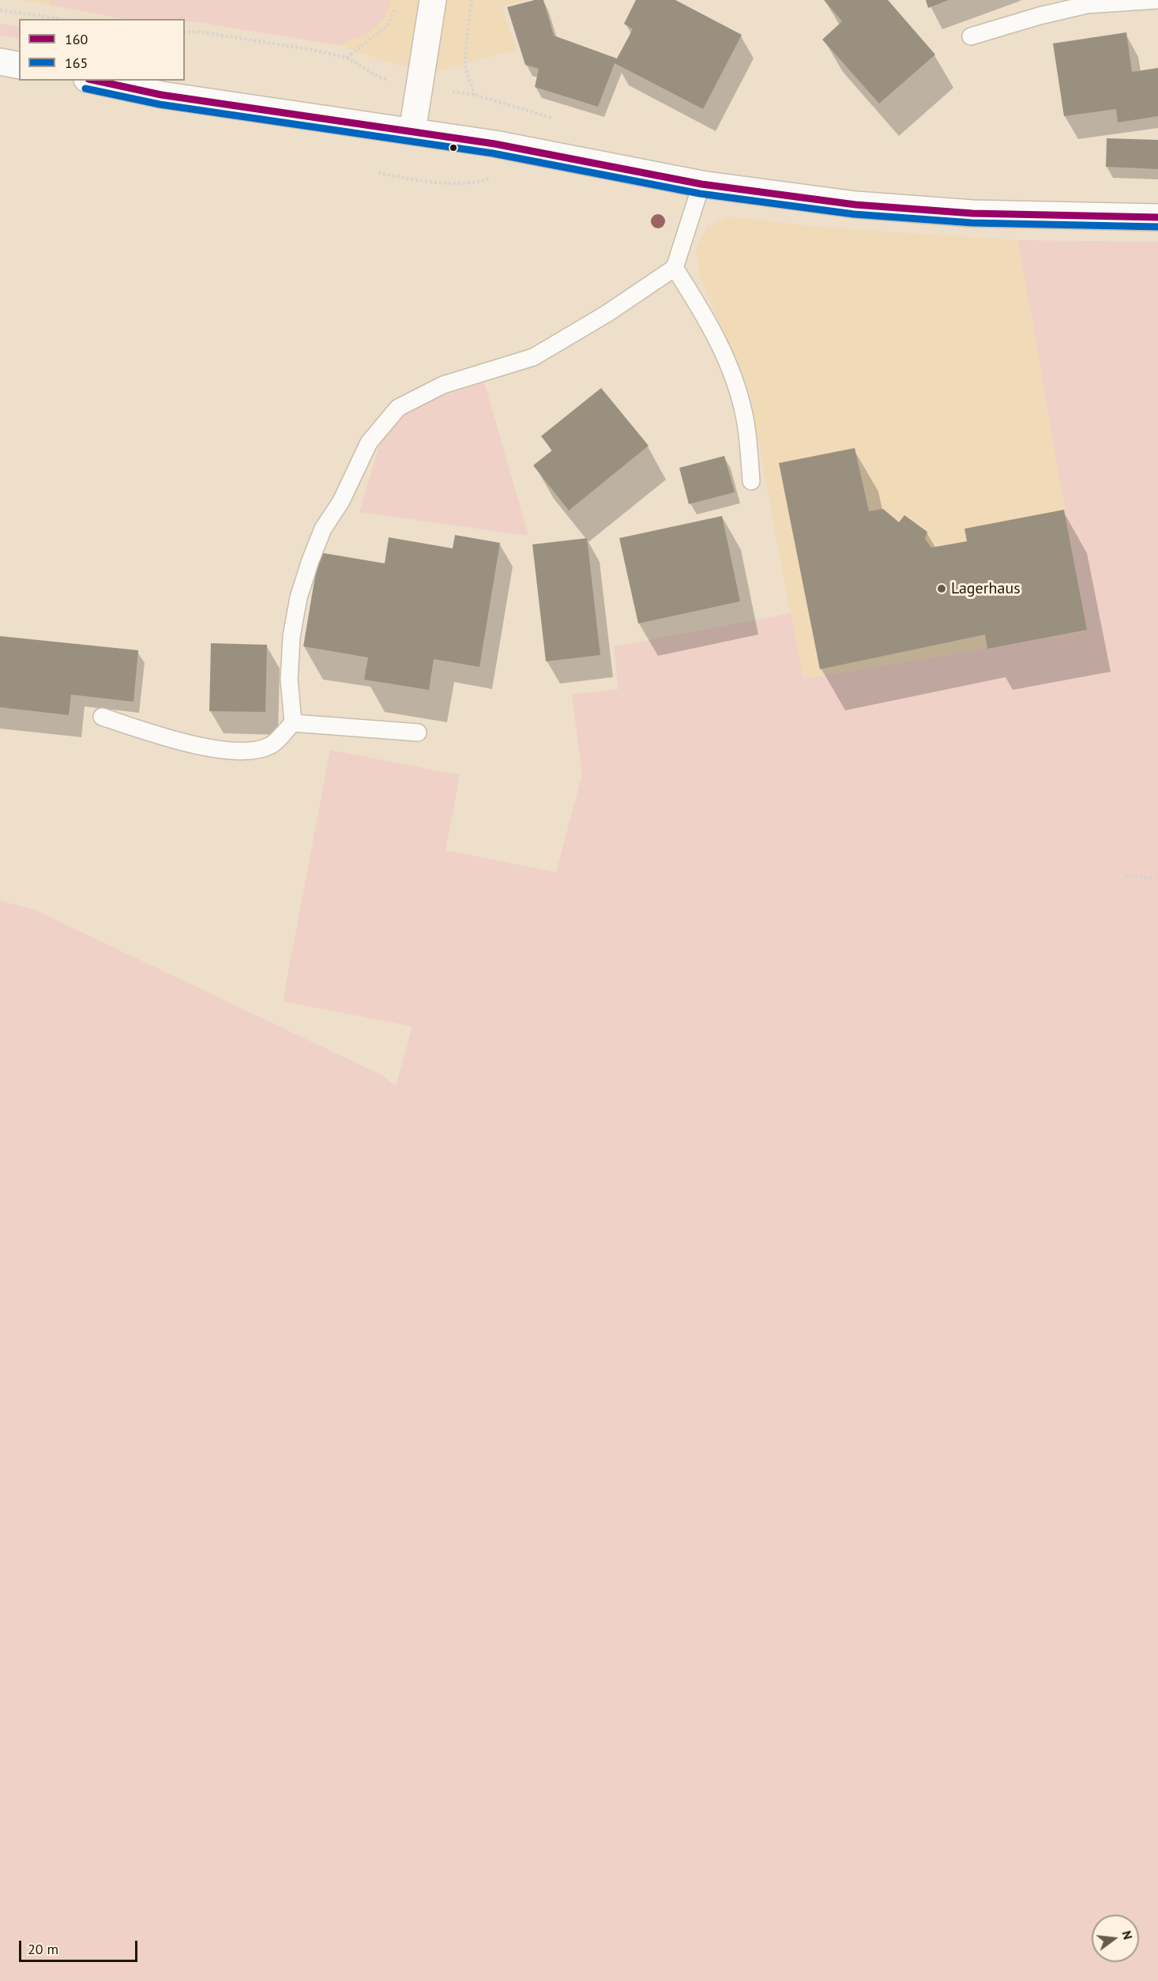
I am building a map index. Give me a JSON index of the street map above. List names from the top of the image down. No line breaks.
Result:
{"places":["Lagerhaus"],"lines":["transit line 160","transit line 165"],"legend":["160","165"],"scale_bar":"20 m","north":"right"}
